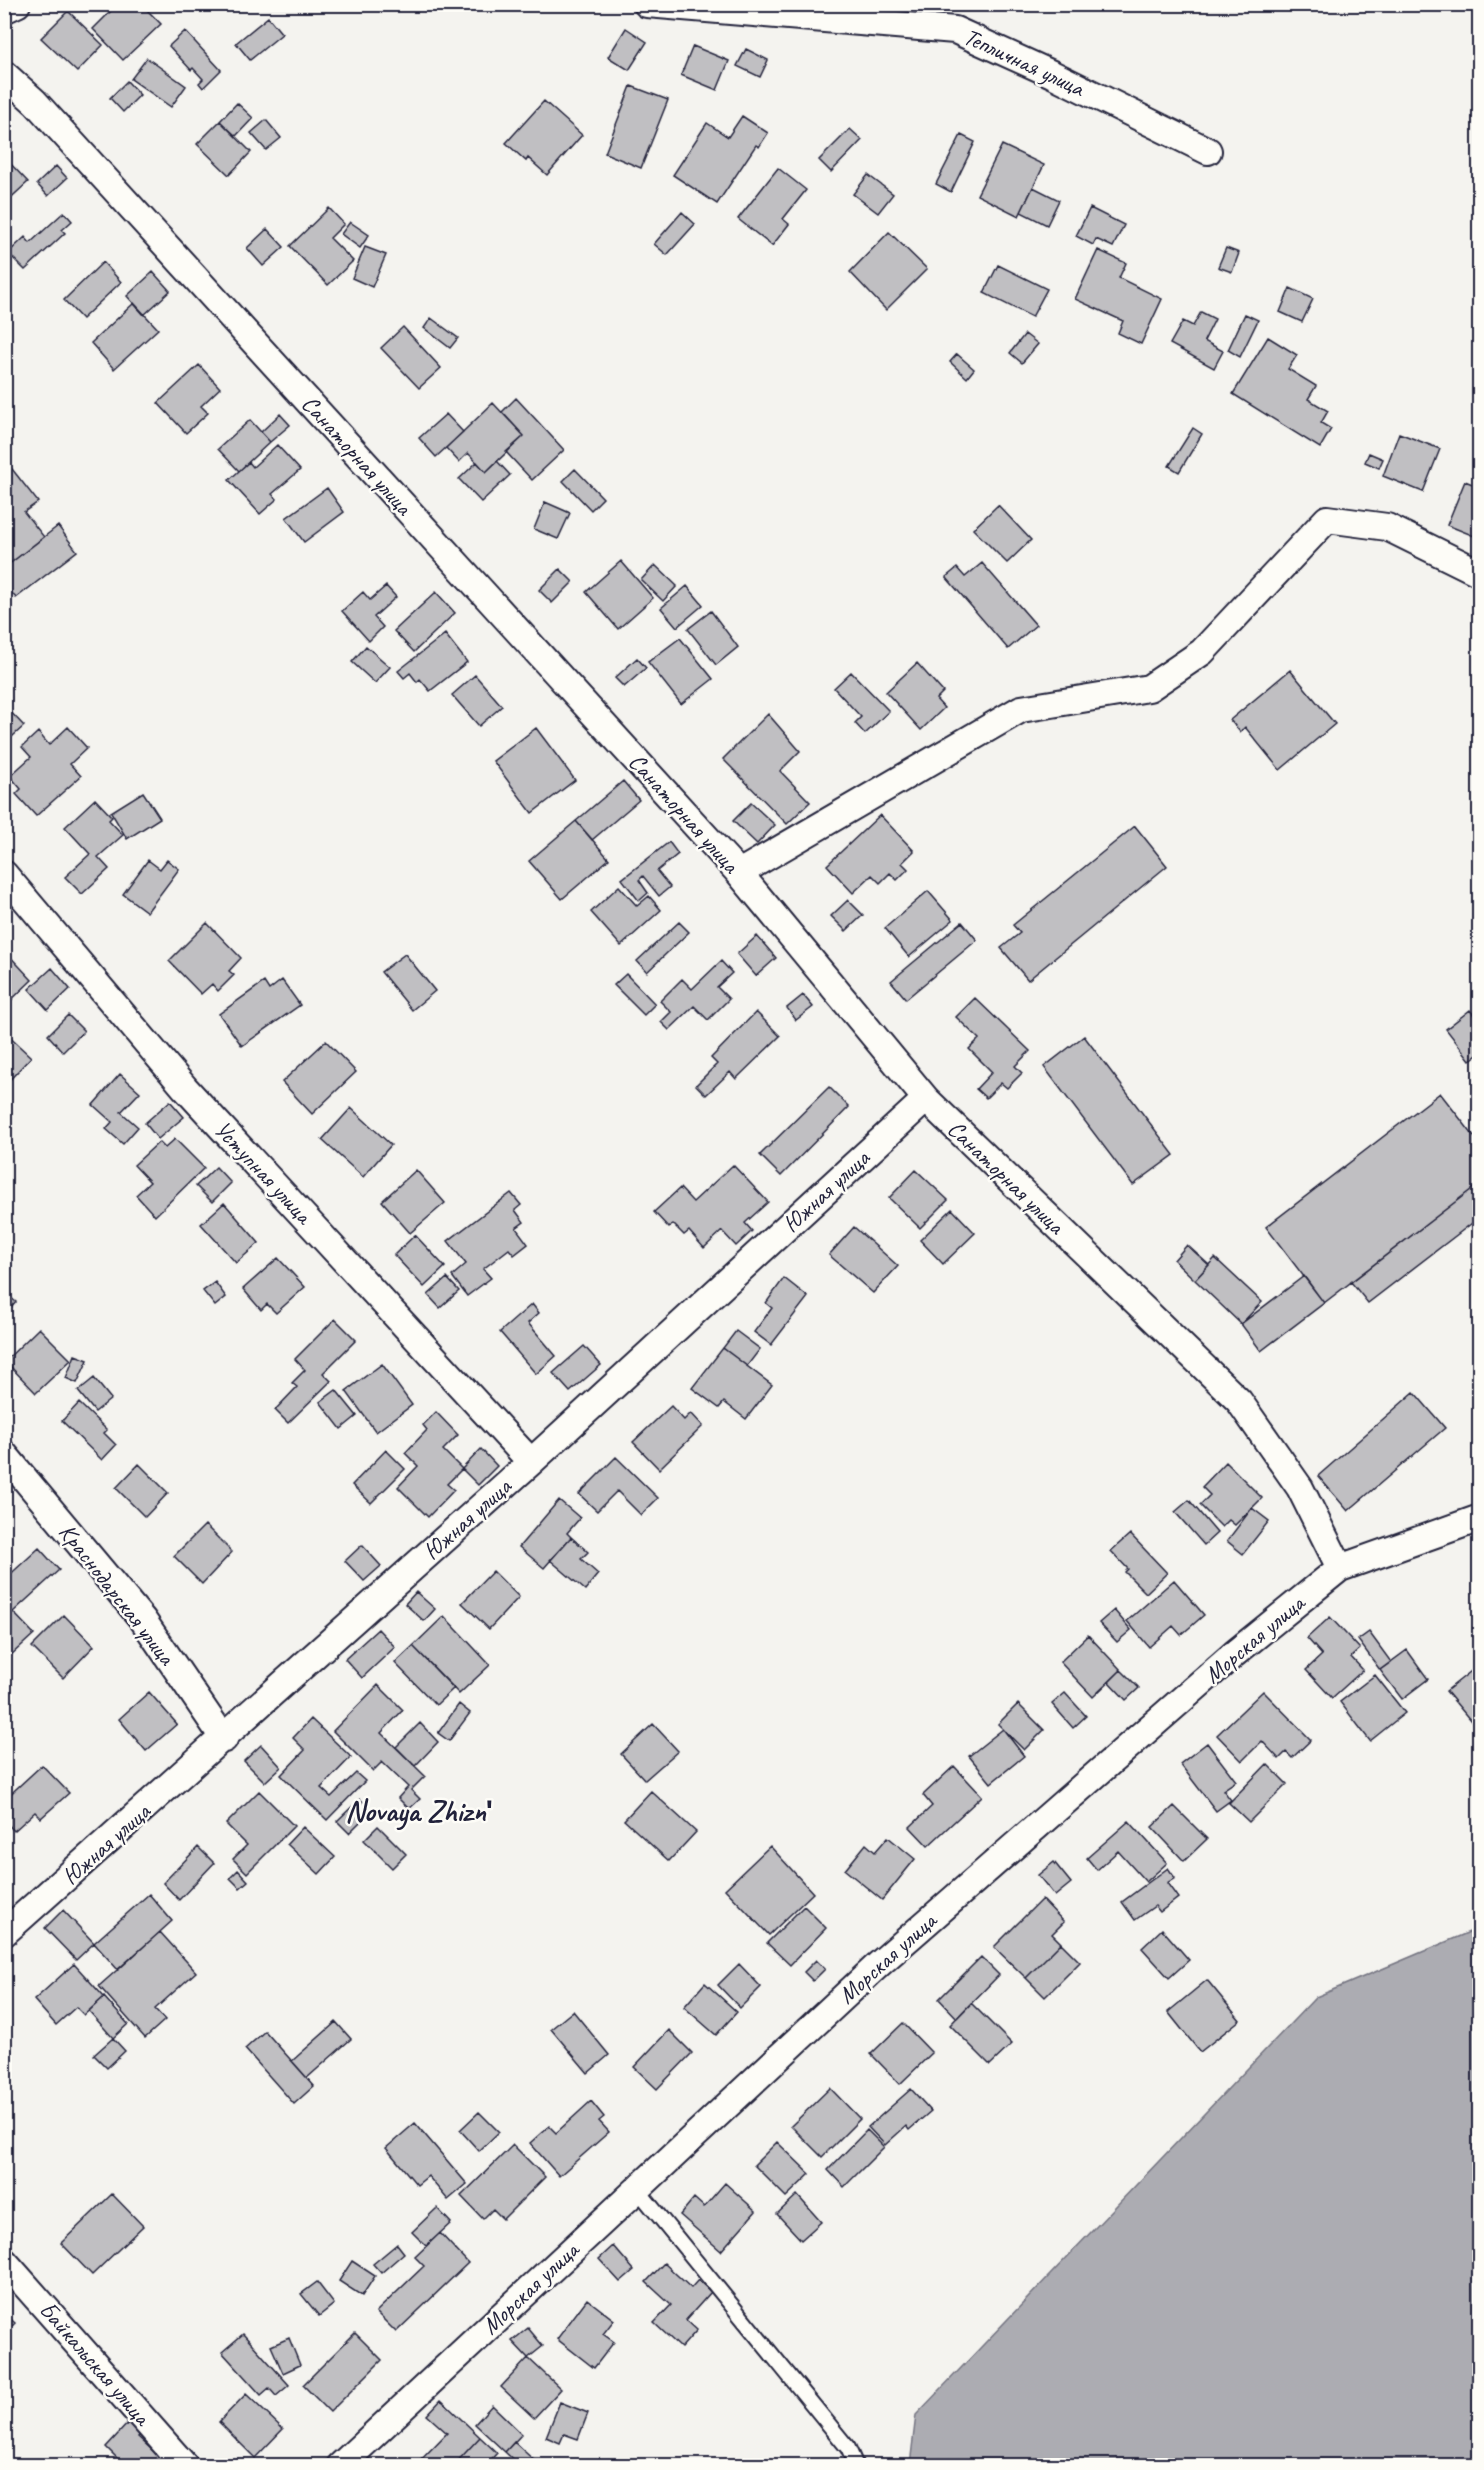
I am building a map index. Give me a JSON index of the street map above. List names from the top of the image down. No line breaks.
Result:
{"streets":{"street":["Тепличная улица","Санаторная улица","Уступная улица","Южная улица","Краснодарская улица","Морская улица","Байкальская улица"]},"crossings":[["Санаторная улица","Южная улица"],["Санаторная улица","Морская улица"],["Уступная улица","Южная улица"],["Южная улица","Краснодарская улица"]],"districts":["Novaya Zhiznʹ"]}
